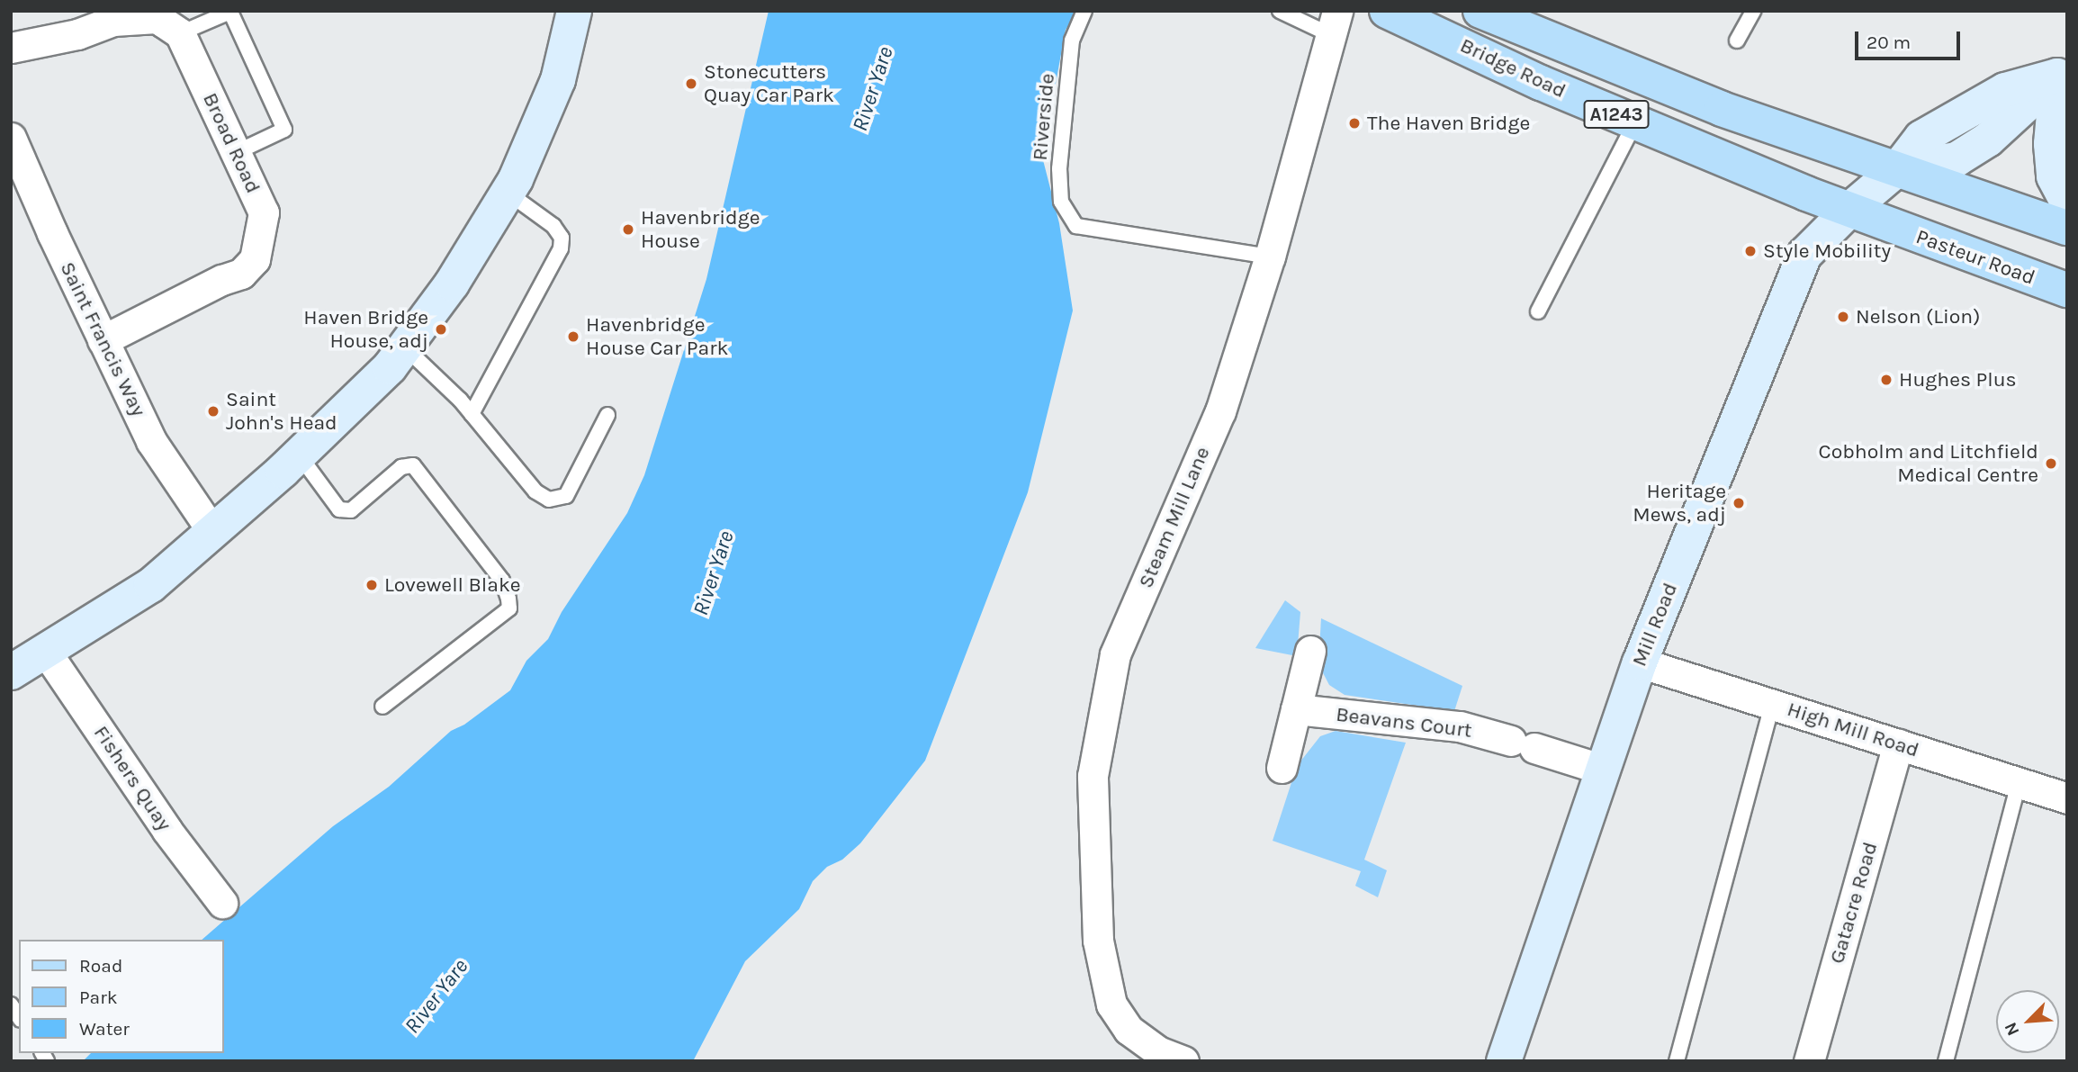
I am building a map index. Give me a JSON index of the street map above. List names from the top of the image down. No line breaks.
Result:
{"streets":{"main road":["Bridge Road","A1243","Pasteur Road"],"street":["Broad Road","Saint Francis Way","Steam Mill Lane","Mill Road","Beavans Court","High Mill Road","Fishers Quay","Gatacre Road"],"lane":["Riverside"]},"crossings":[["Bridge Road","A1243"],["Bridge Road","Pasteur Road"],["Bridge Road","Mill Road"],["A1243","Mill Road"],["Riverside","Steam Mill Lane"],["Broad Road","Saint Francis Way"],["Pasteur Road","Mill Road"],["Mill Road","Beavans Court"],["Mill Road","High Mill Road"],["High Mill Road","Gatacre Road"]],"water":["River Yare"],"places":["Stonecutters Quay Car Park","The Haven Bridge","Havenbridge House","Style Mobility","Nelson (Lion)","Haven Bridge House, adj","Havenbridge House Car Park","Hughes Plus","Saint John's Head","Cobholm and Litchfield Medical Centre","Heritage Mews, adj","Lovewell Blake"],"legend":["Road","Park","Water"],"scale_bar":"20 m","north":"bottom left"}
